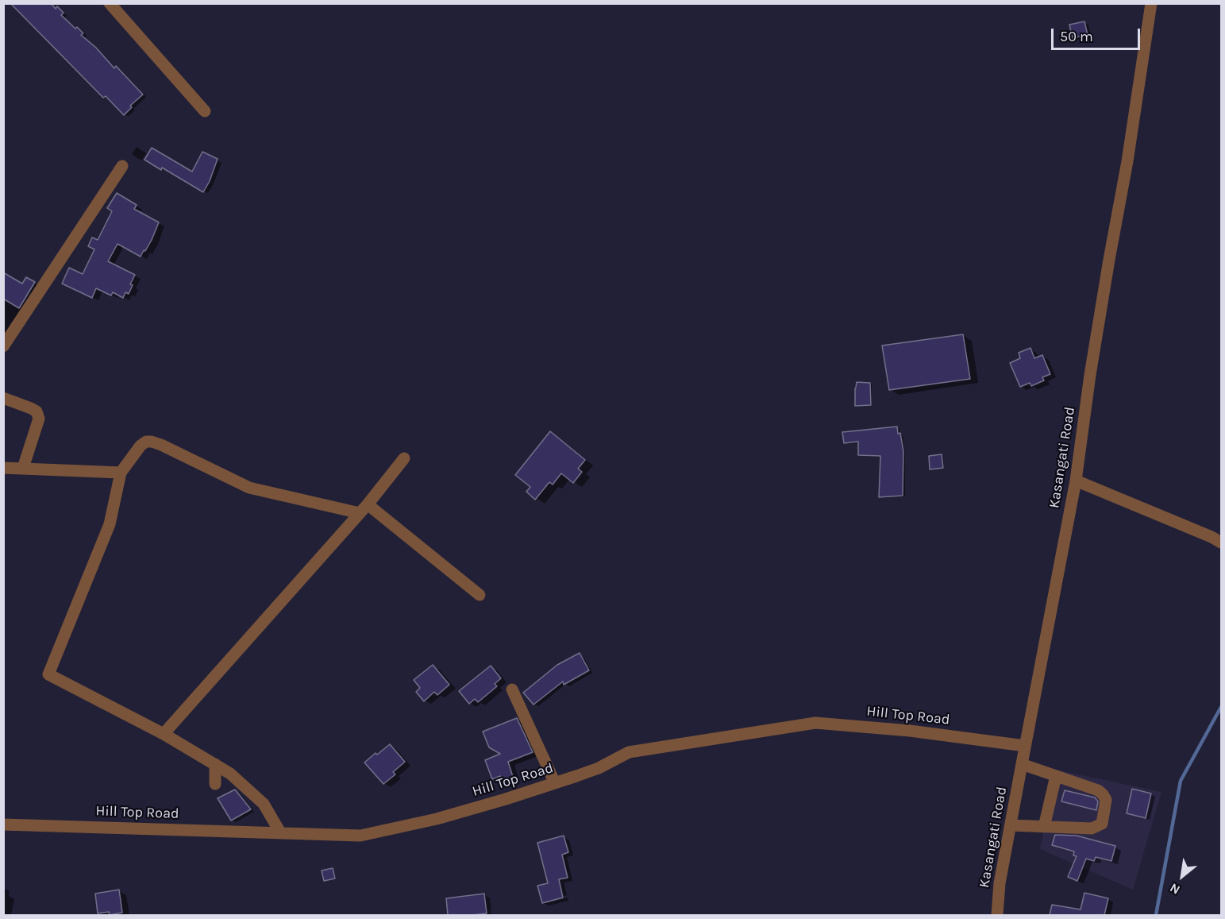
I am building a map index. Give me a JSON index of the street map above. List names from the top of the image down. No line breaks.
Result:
{"streets":{"street":["Kasangati Road","Hill Top Road"]},"crossings":[["Kasangati Road","Hill Top Road"]],"scale_bar":"50 m","north":"bottom left"}
